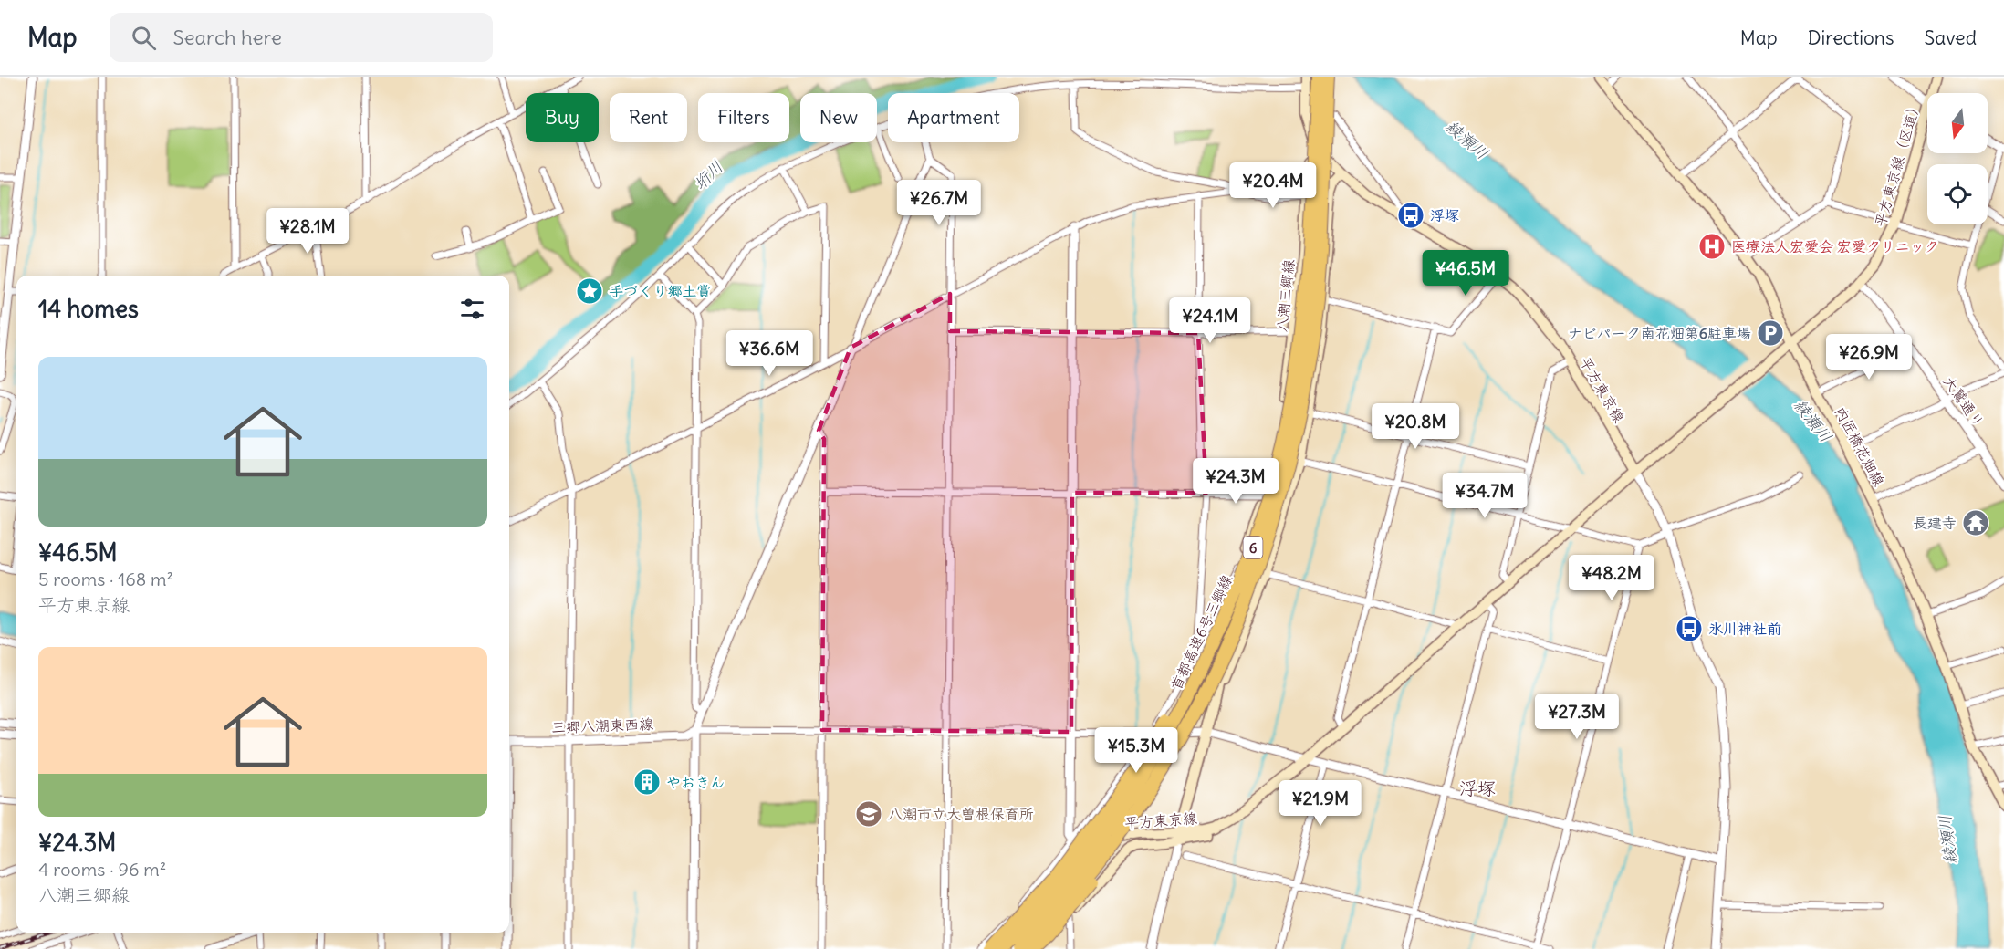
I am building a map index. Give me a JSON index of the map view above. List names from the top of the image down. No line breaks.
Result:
{"streets":{"highway":["6","首都高速6号三郷線"],"main road":["平方東京線（区道）","八潮三郷線","平方東京線","内匠橋花畑線"],"street":["大鷲通り","三郷八潮東西線"]},"crossings":[["平方東京線（区道）","平方東京線"],["平方東京線（区道）","大鷲通り"],["八潮三郷線","平方東京線"],["平方東京線","大鷲通り"],["平方東京線","内匠橋花畑線"],["平方東京線","首都高速6号三郷線"]],"districts":["浮塚"],"water":["綾瀬川","垳川"],"places":{"bus stop":["浮塚","氷川神社前"],"hospital":["医療法人宏愛会 宏愛クリニック"],"place":["手づくり郷土賞"],"parking":["ナビパーク南花畑第6駐車場"],"temple":["長建寺"],"building":["やおきん"],"school or university":["八潮市立大曽根保育所"]},"north":"bottom","page":{"header":"Map","search":"Search here","nav":["Map","Directions","Saved"],"chip":["Buy","Rent","Filters","New","Apartment"],"price":["¥20.4M","¥26.7M","¥28.1M","¥46.5M","¥24.1M","¥36.6M","¥26.9M","¥20.8M","¥24.3M","¥34.7M","¥48.2M","¥27.3M","¥15.3M","¥21.9M"],"heading":"14 homes","list":[{"name":"¥46.5M","note":"5 rooms · 168 m² · 平方東京線"},{"name":"¥24.3M","note":"4 rooms · 96 m² · 八潮三郷線"}]}}
